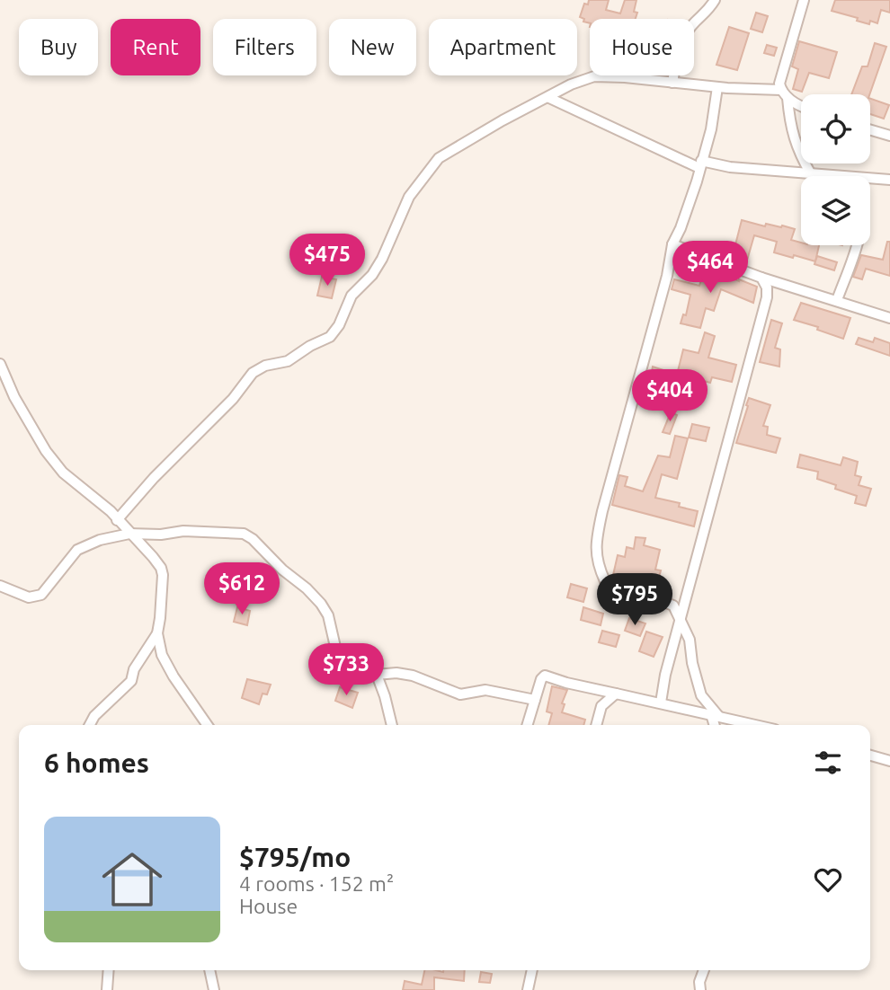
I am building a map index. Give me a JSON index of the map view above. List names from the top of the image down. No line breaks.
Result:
{"page":{"chip":["Buy","Rent","Filters","New","Apartment","House"],"price":["$475","$464","$404","$612","$795","$733"],"heading":"6 homes","list":[{"name":"$795/mo","note":"4 rooms · 152 m² · House"}]}}
